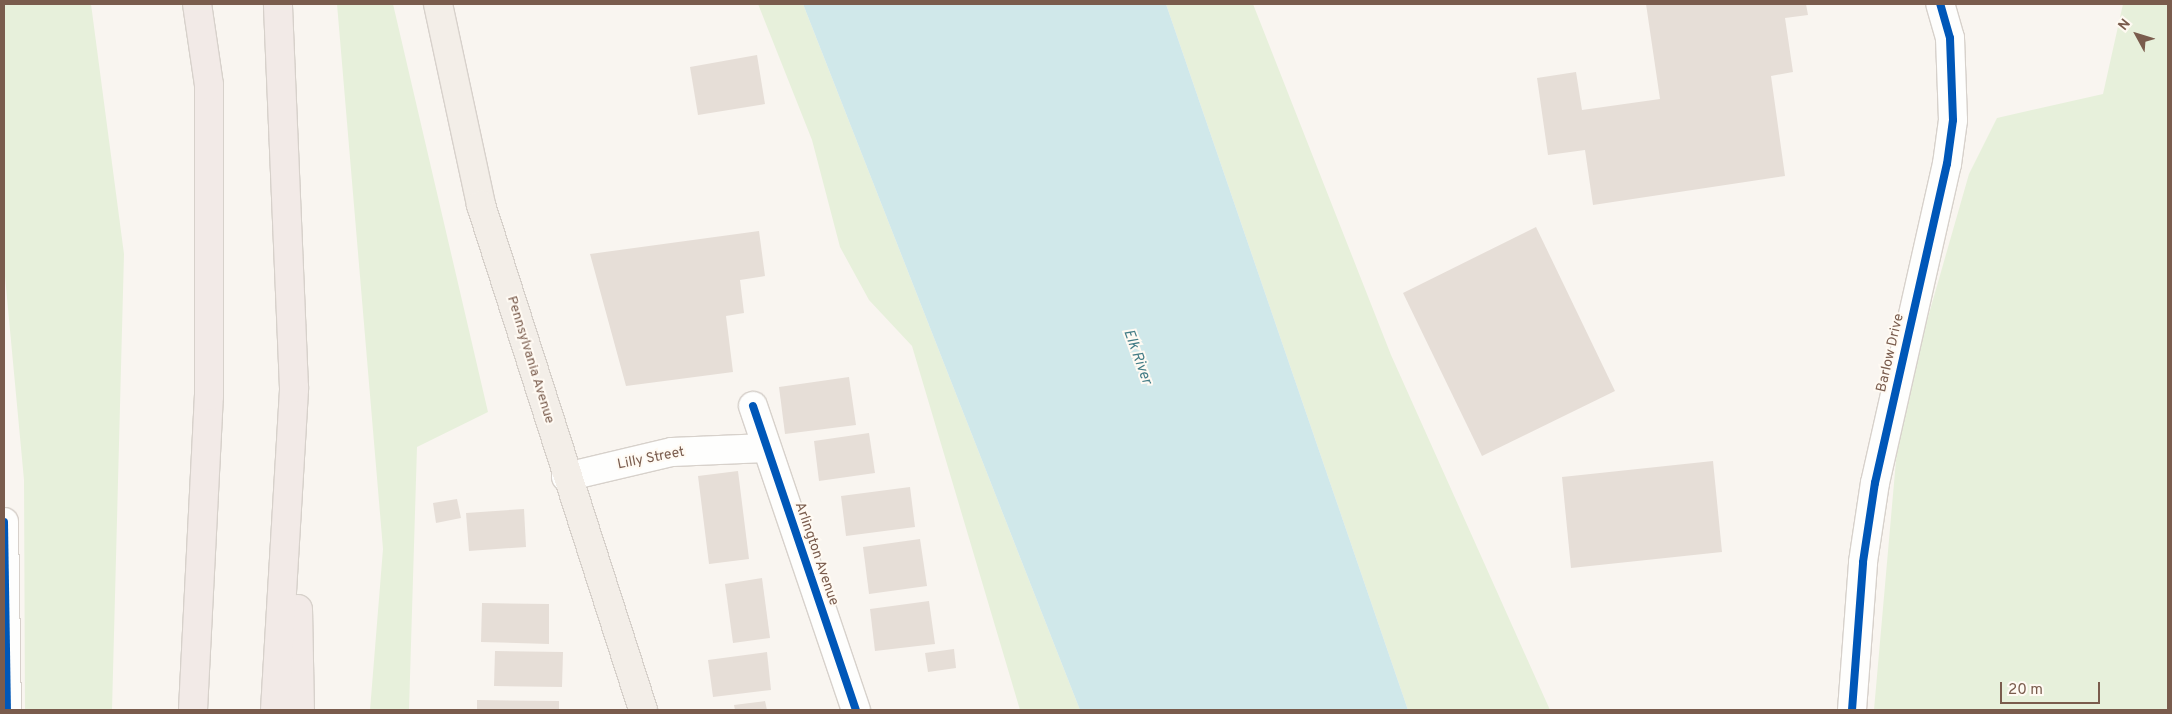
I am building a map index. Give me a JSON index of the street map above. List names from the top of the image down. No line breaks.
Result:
{"streets":{"main road":["Pennsylvania Avenue"],"street":["Barlow Drive","Lilly Street","Arlington Avenue"]},"crossings":[["Pennsylvania Avenue","Lilly Street"],["Lilly Street","Arlington Avenue"]],"water":["Elk River"],"scale_bar":"20 m","north":"top left"}
